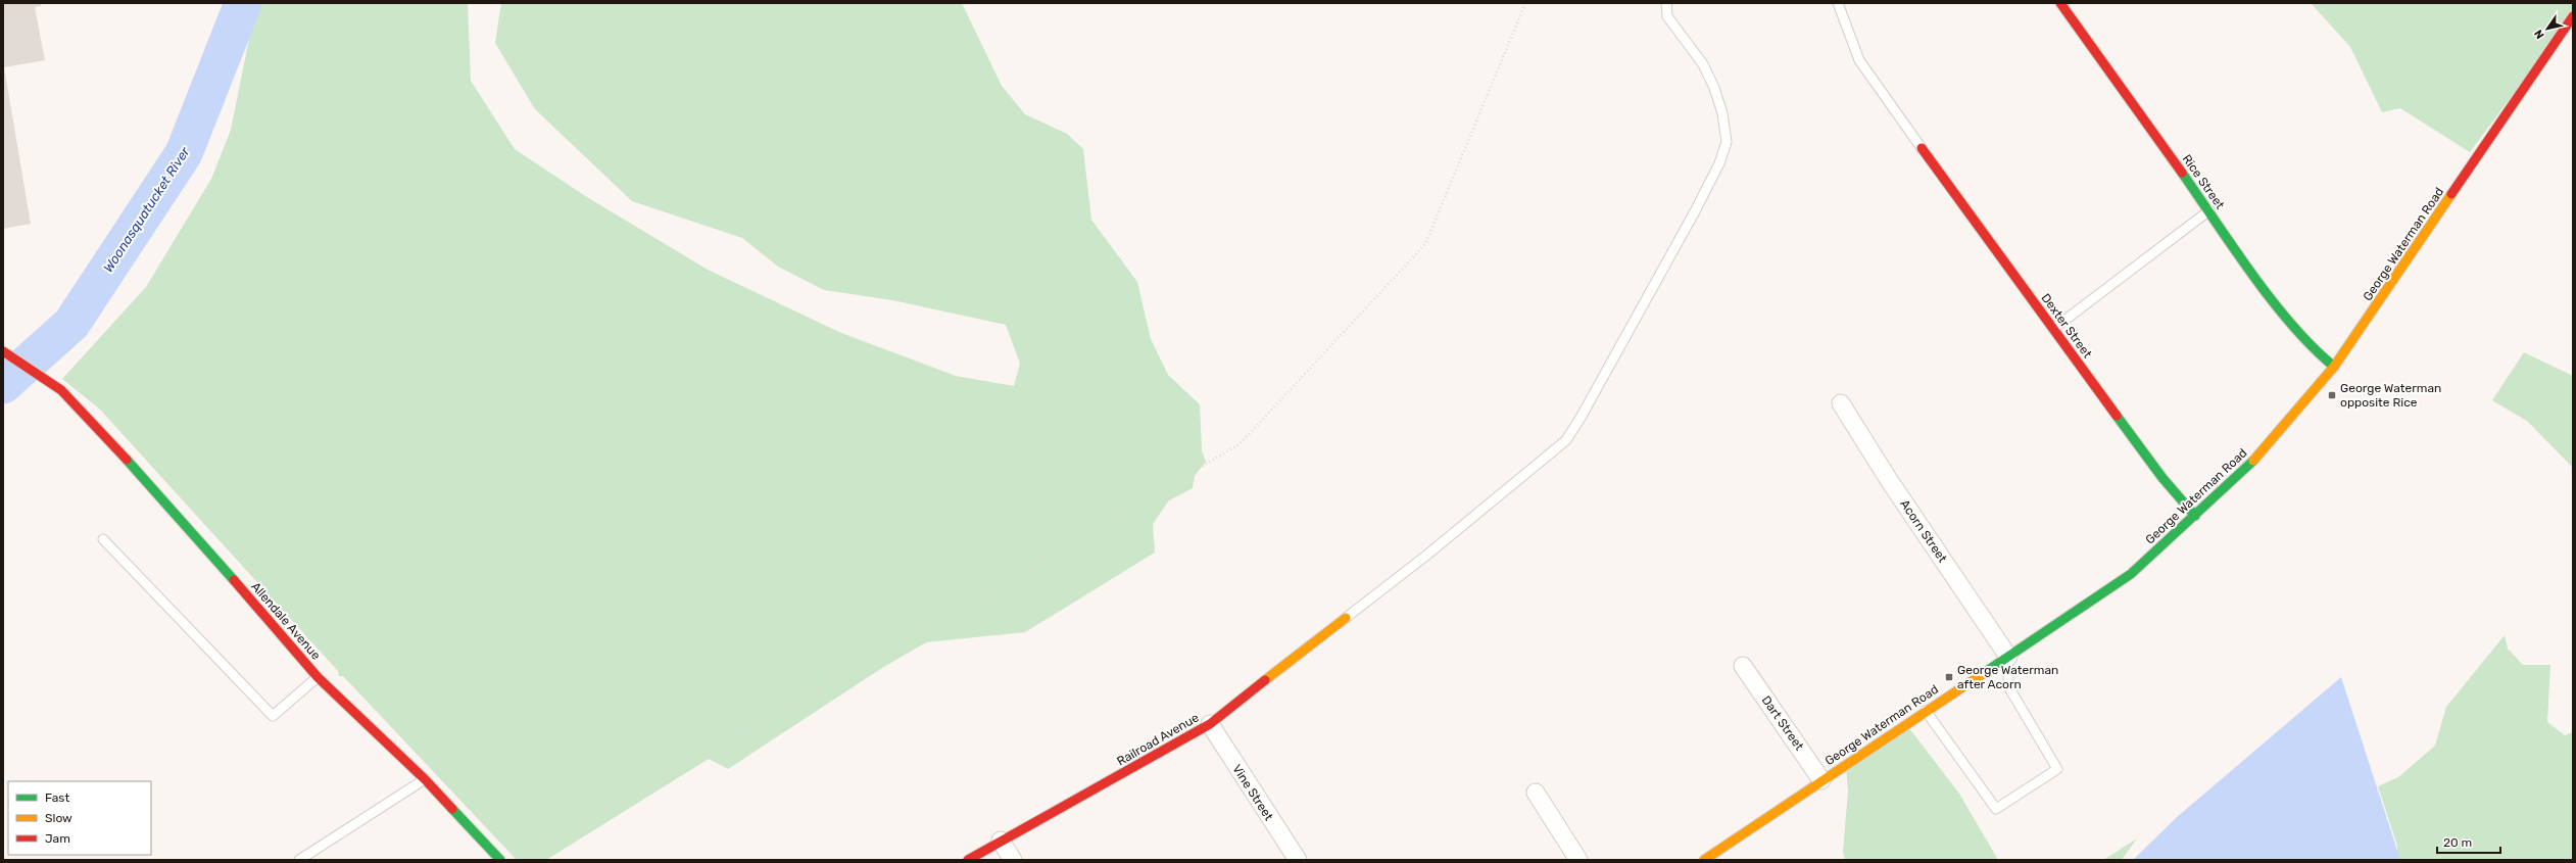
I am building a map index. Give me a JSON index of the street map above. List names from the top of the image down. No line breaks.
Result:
{"streets":{"street":["Rice Street","George Waterman Road","Dexter Street","Acorn Street","Allendale Avenue","Dart Street","Railroad Avenue","Vine Street"]},"crossings":[["Rice Street","George Waterman Road"],["George Waterman Road","Dexter Street"],["George Waterman Road","Acorn Street"],["George Waterman Road","Dart Street"],["Railroad Avenue","Vine Street"]],"water":["Woonasquatucket River"],"places":{"transit":["George Waterman opposite Rice","George Waterman after Acorn"]},"legend":["Fast","Slow","Jam"],"scale_bar":"20 m","north":"bottom left"}
